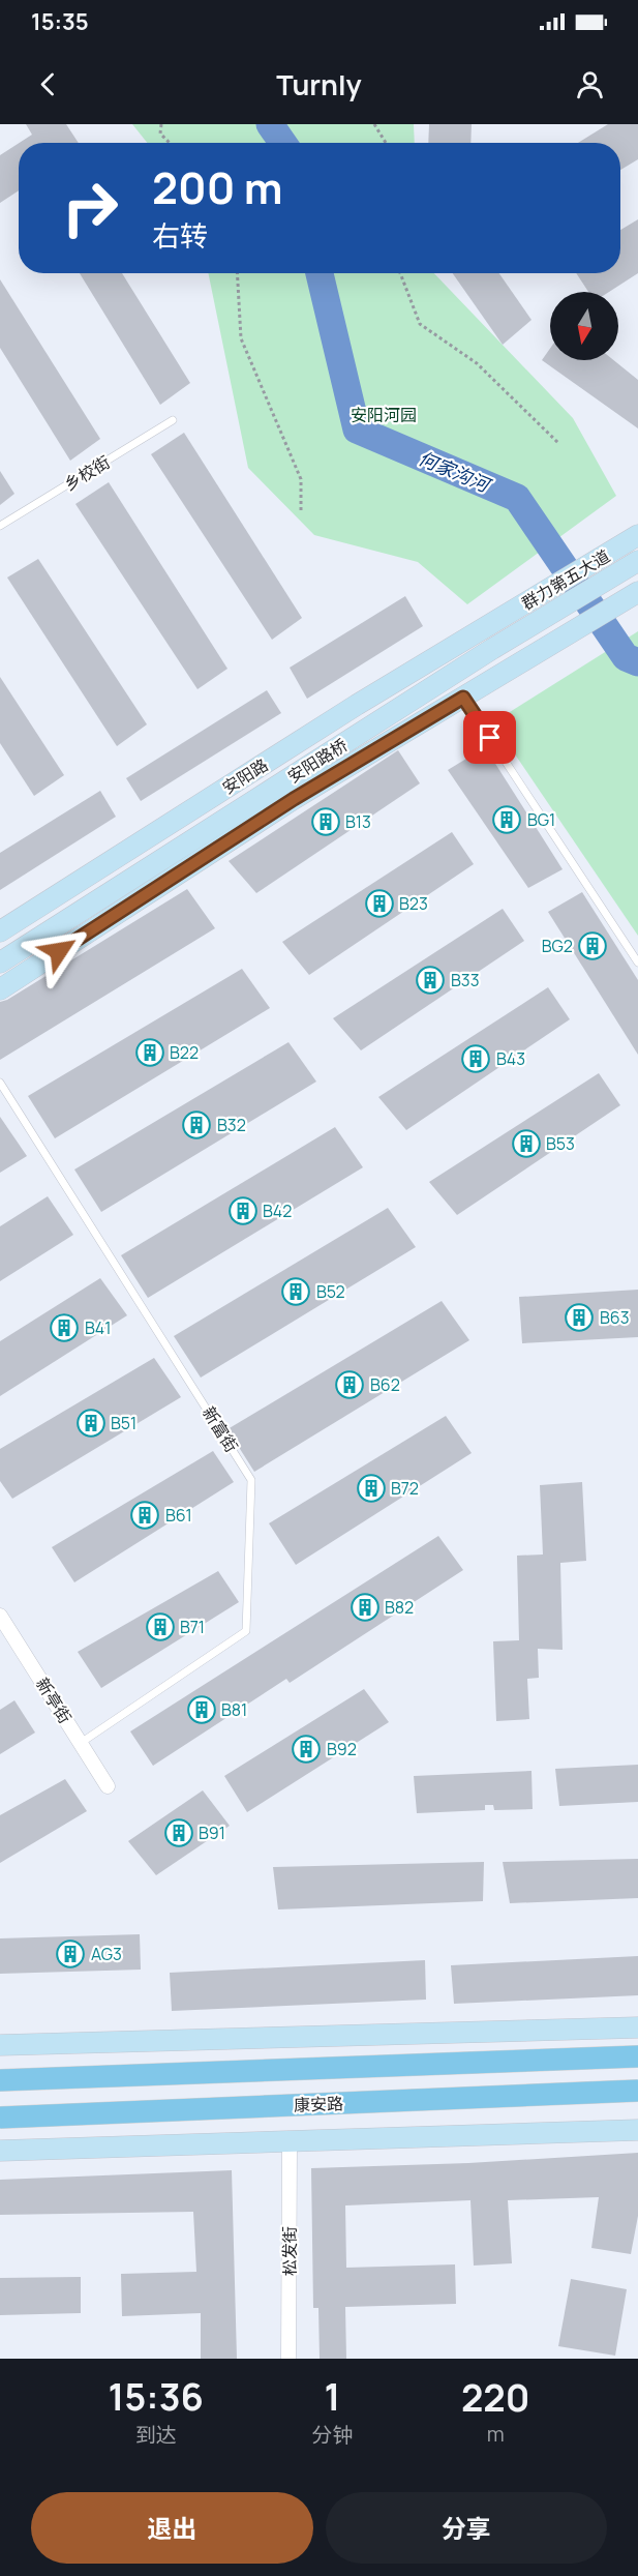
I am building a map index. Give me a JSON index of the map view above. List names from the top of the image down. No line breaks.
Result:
{"streets":{"main road":["群力第五大道","安阳路桥","安阳路","康安路"],"street":["新亭街","松发街"],"lane":["乡校街","新富街"]},"crossings":[["群力第五大道","安阳路"],["新富街","新亭街"]],"water":["何家沟河"],"parks":["安阳河园"],"places":{"building":["BG1","B13","B23","BG2","B33","B22","B43","B32","B53","B42","B52","B63","B41","B62","B51","B72","B61","B82","B71","B81","B92","B91","AG3"]},"north":"bottom","page":{"status":"15:35","header":"Turnly","turn":["200 m","右转"],"eta":["15:36","到达","1","分钟","220","m"],"buttons":["退出","分享"]}}
